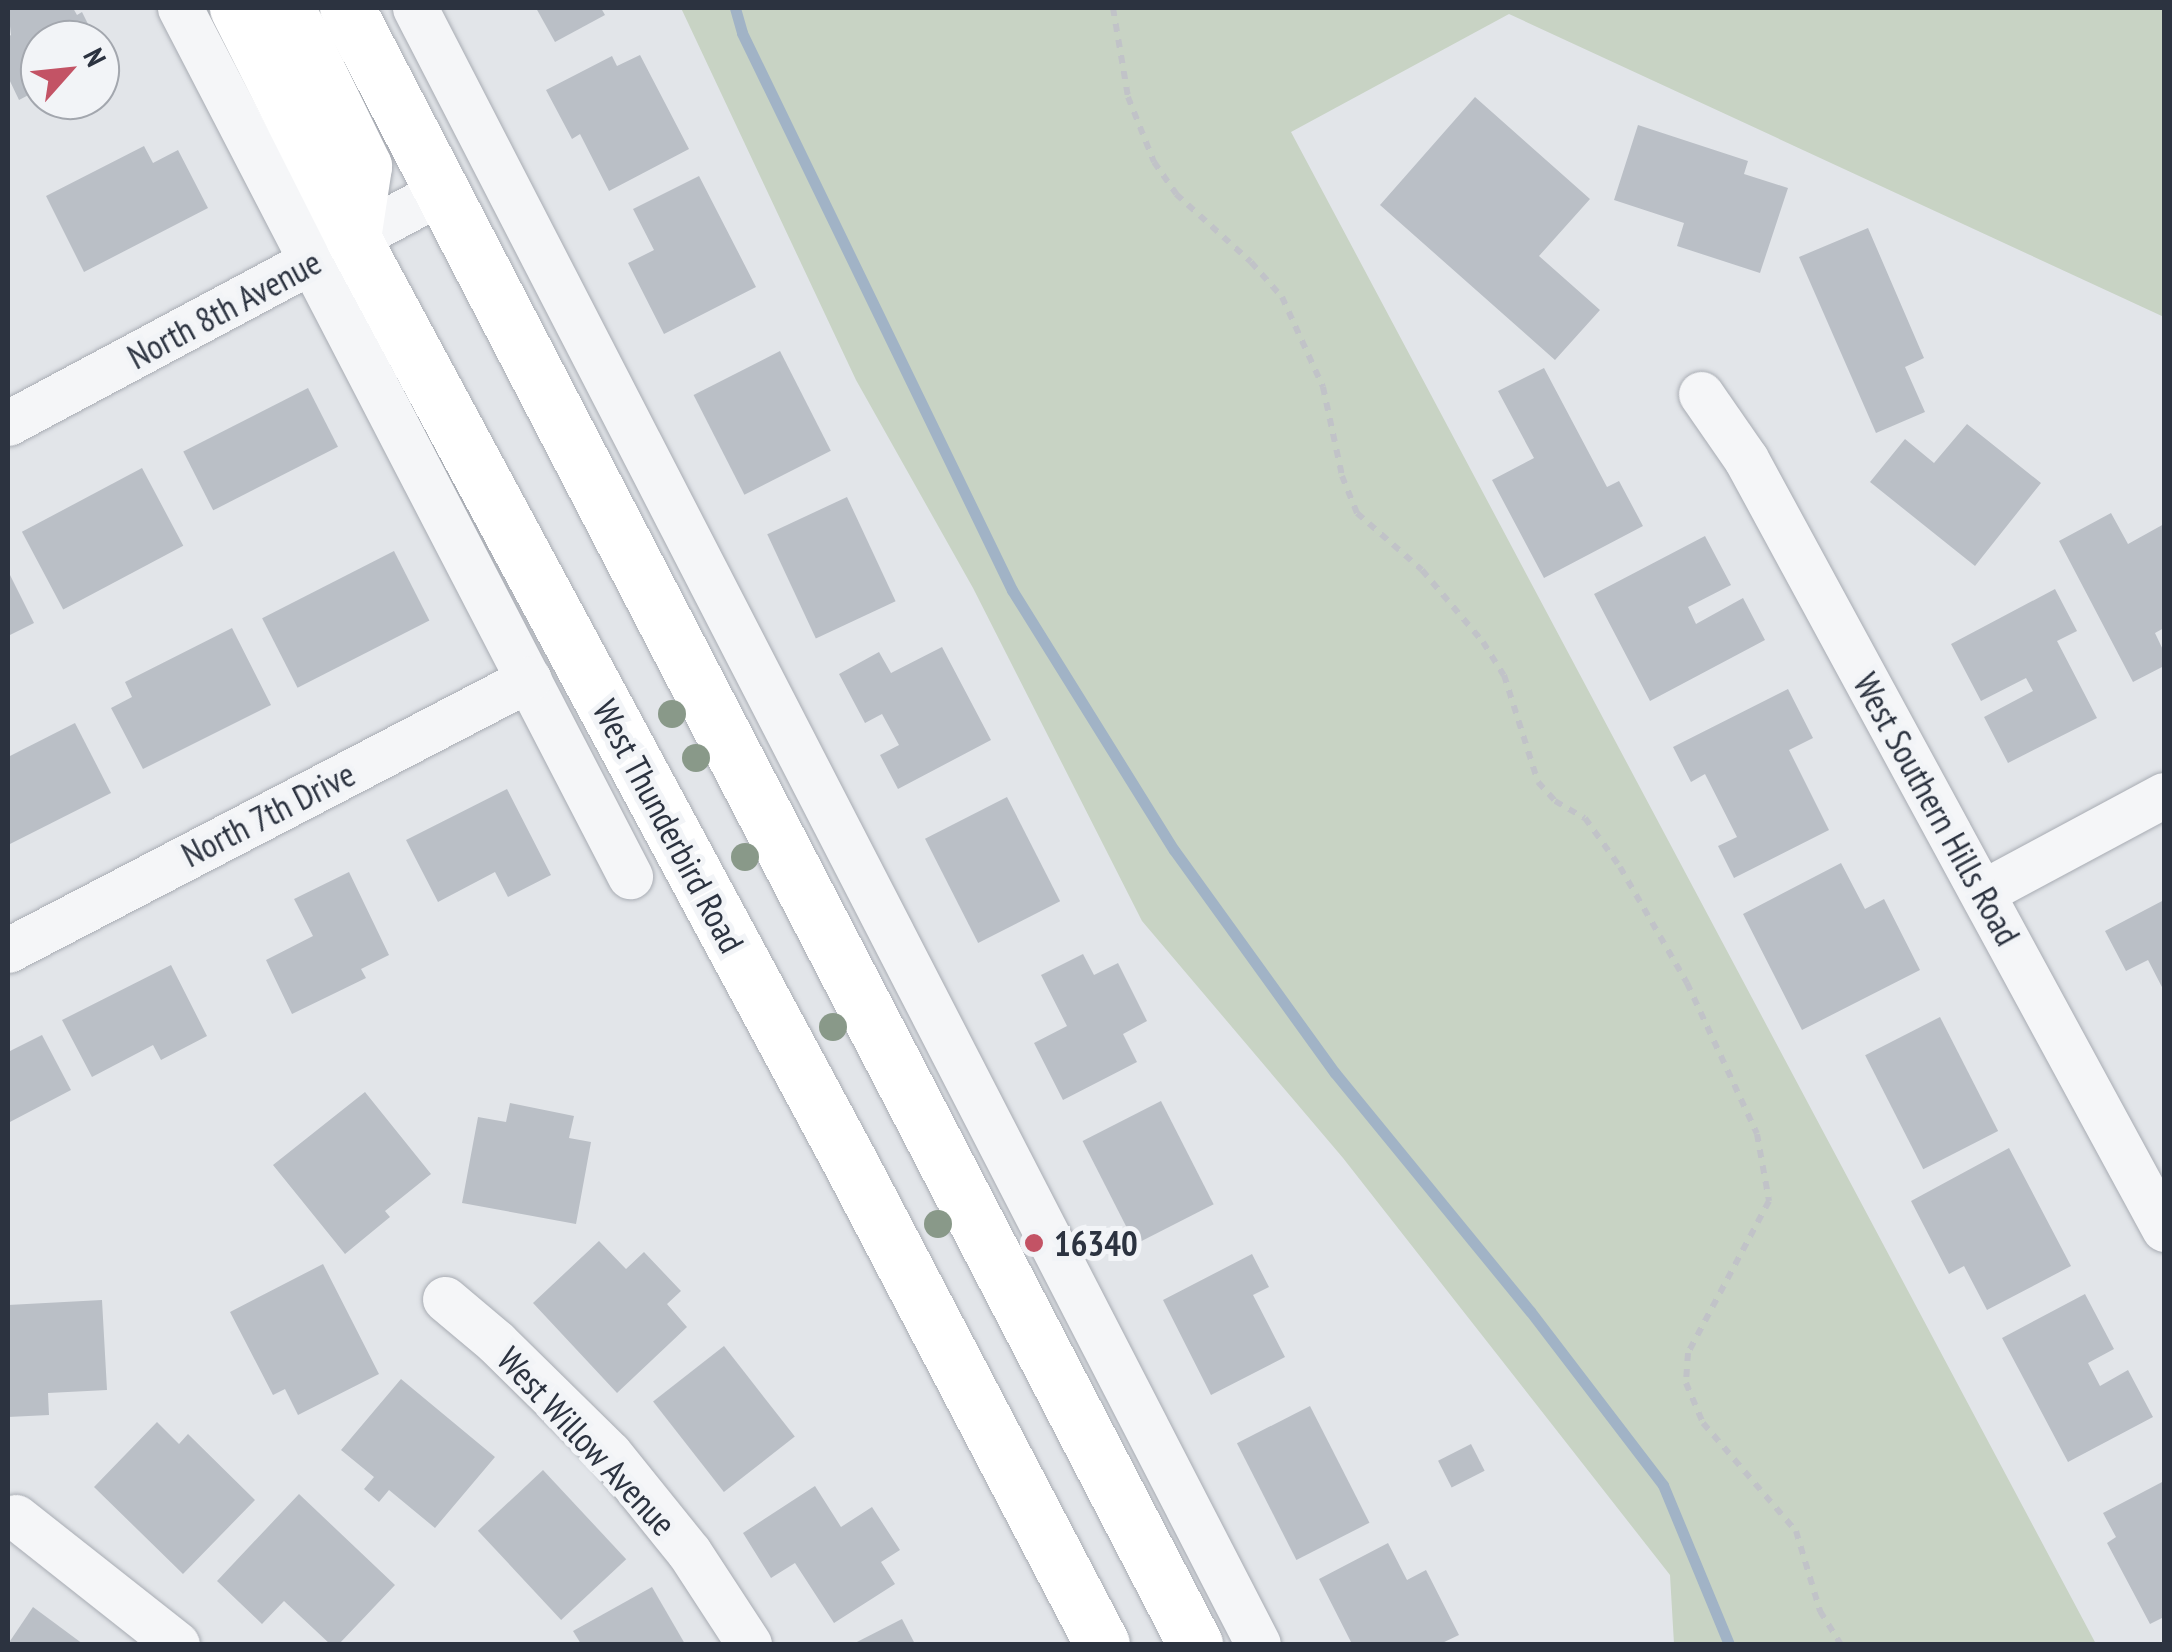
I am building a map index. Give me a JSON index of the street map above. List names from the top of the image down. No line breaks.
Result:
{"streets":{"main road":["West Thunderbird Road"],"street":["North 8th Avenue","West Southern Hills Road","North 7th Drive","West Willow Avenue"]},"crossings":[["North 8th Avenue","West Thunderbird Road"],["North 7th Drive","West Thunderbird Road"]],"places":["16340"],"north":"top right"}
